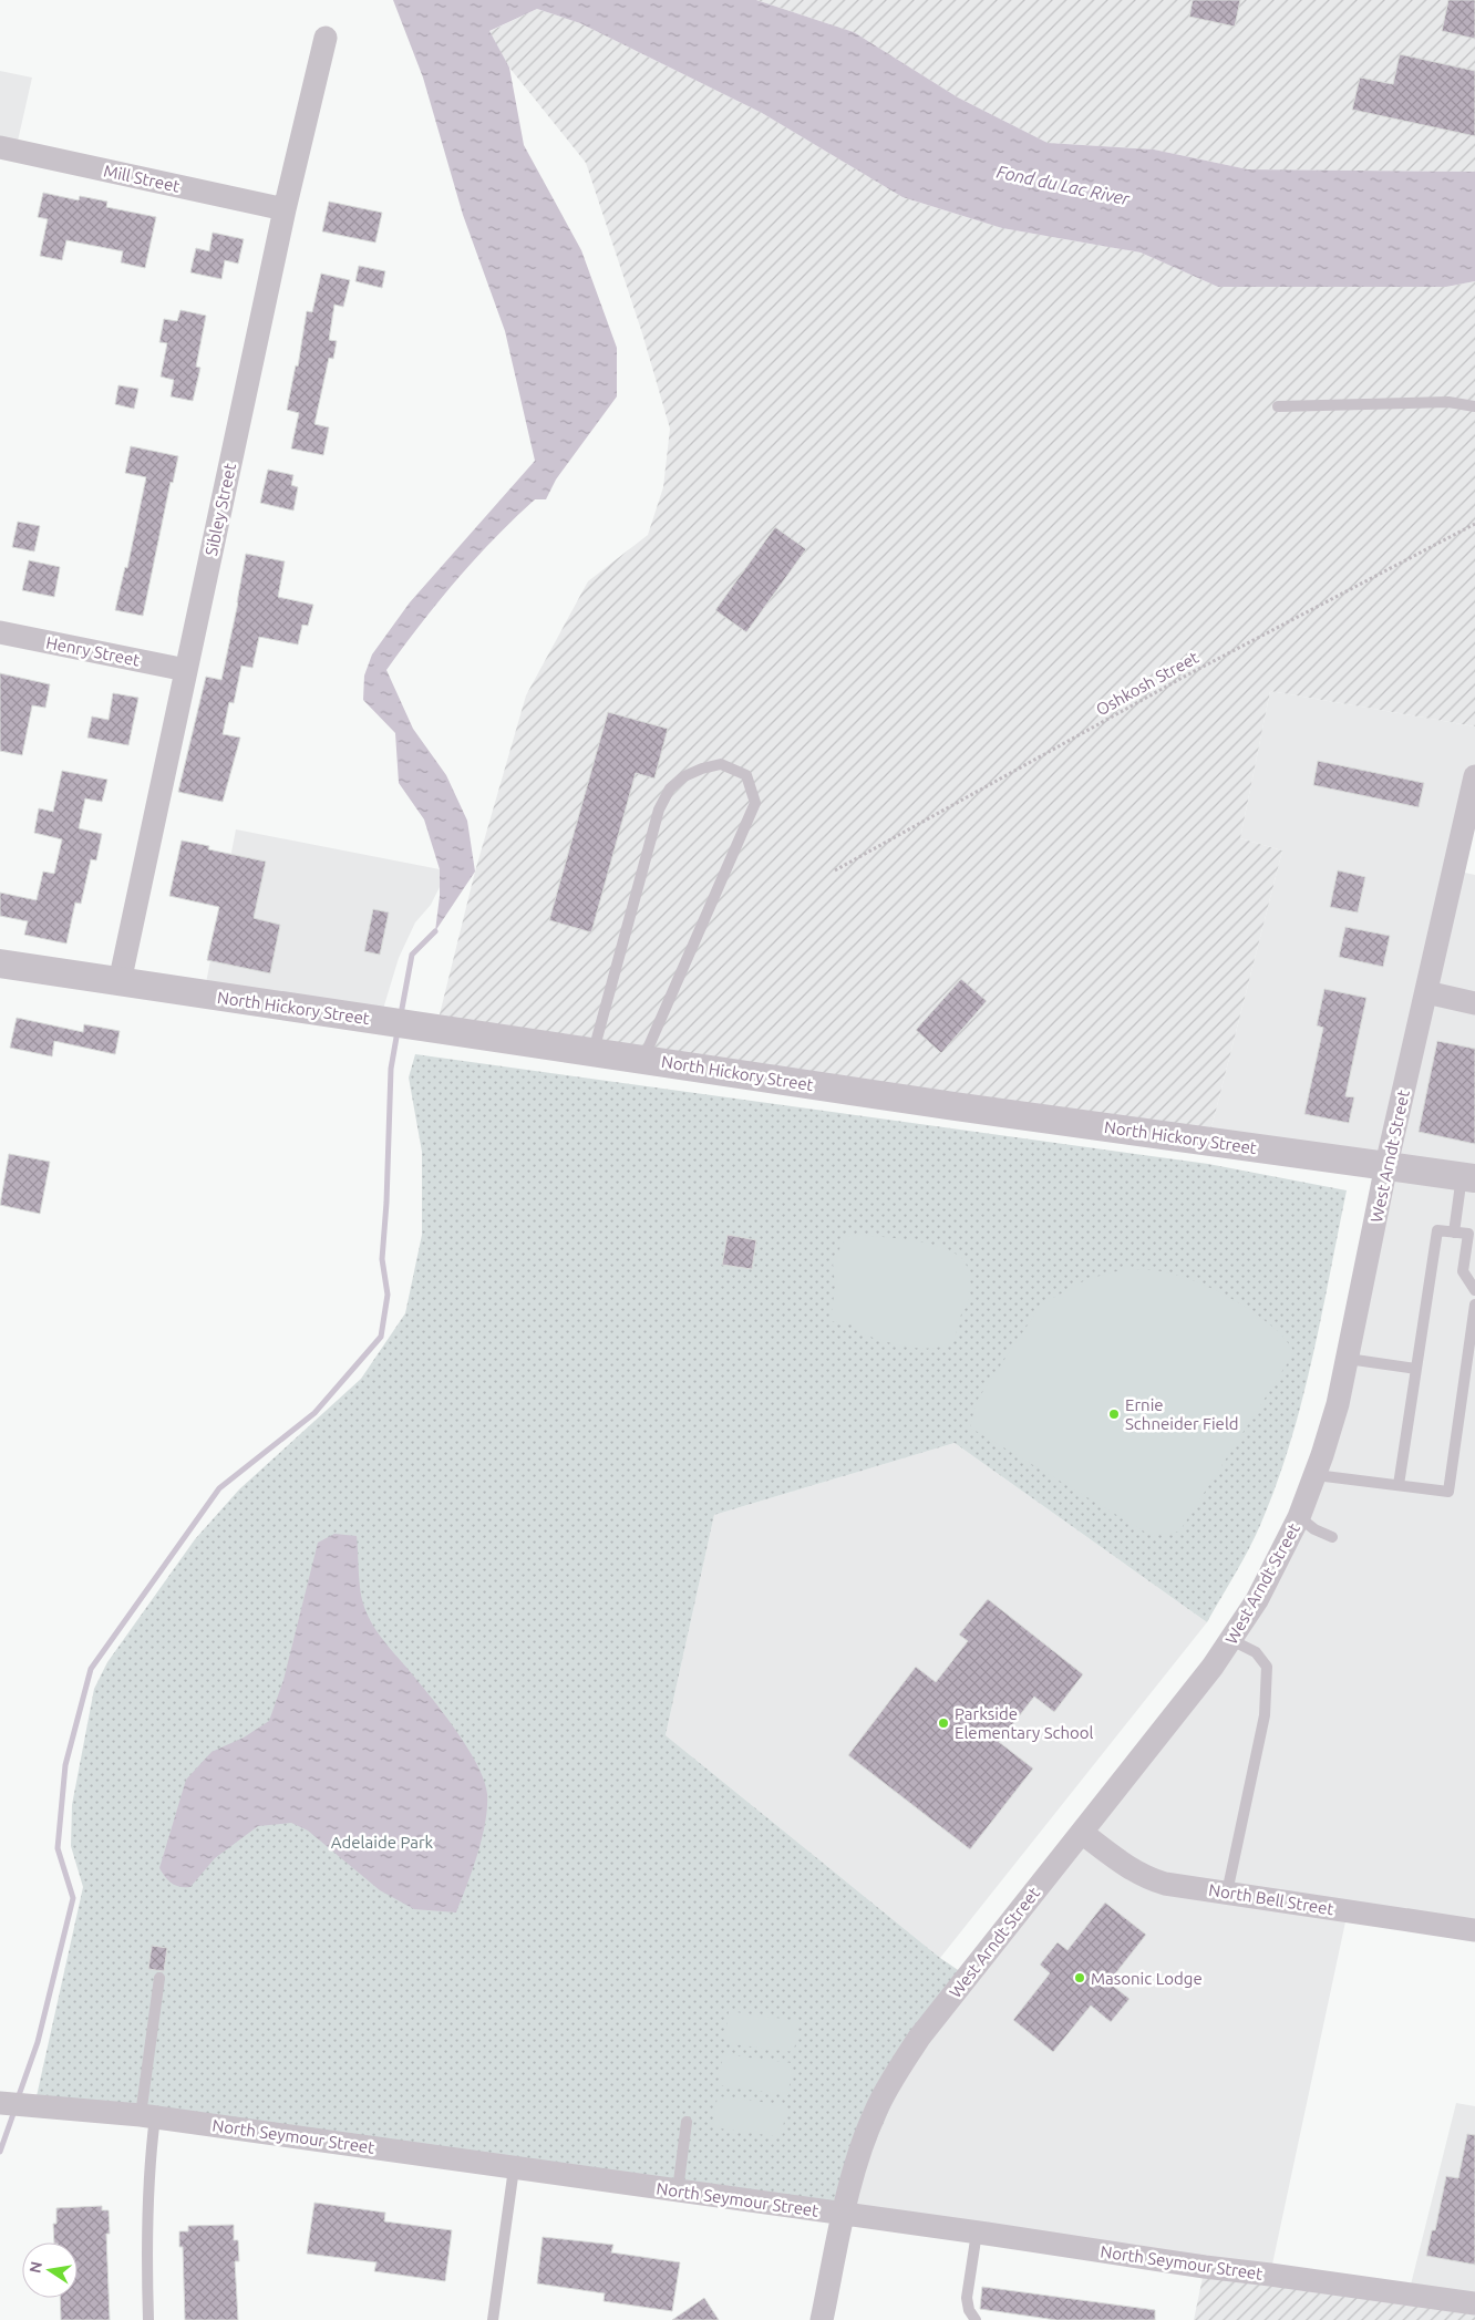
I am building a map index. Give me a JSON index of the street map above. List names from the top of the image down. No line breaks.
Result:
{"streets":{"street":["Mill Street","Sibley Street","Henry Street","North Hickory Street","West Arndt Street","North Bell Street","North Seymour Street"],"path":["Oshkosh Street"]},"crossings":[["Mill Street","Sibley Street"],["Sibley Street","Henry Street"],["Sibley Street","North Hickory Street"],["North Hickory Street","West Arndt Street"],["West Arndt Street","North Bell Street"],["West Arndt Street","North Seymour Street"]],"water":["Fond du Lac River"],"parks":["Adelaide Park"],"places":["Ernie Schneider Field","Parkside Elementary School","Masonic Lodge"],"north":"left"}
